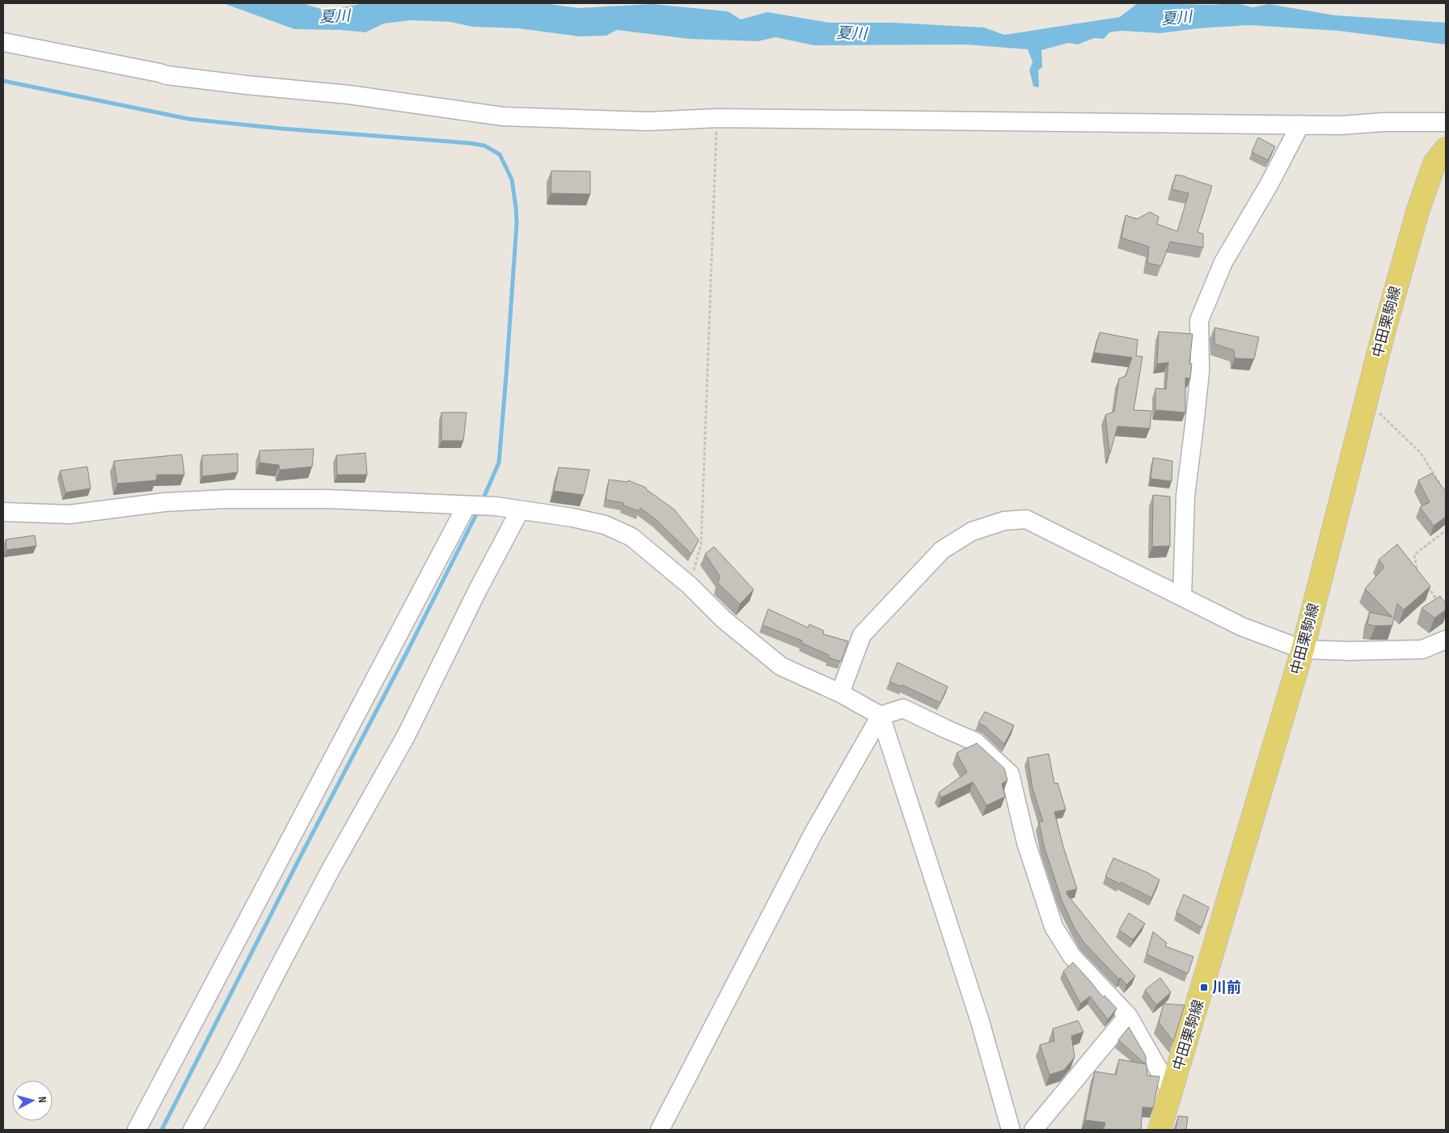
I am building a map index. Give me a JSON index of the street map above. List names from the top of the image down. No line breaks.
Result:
{"streets":{"main road":["中田栗駒線"]},"water":["夏川"],"places":{"transit":["川前"]},"north":"right"}
